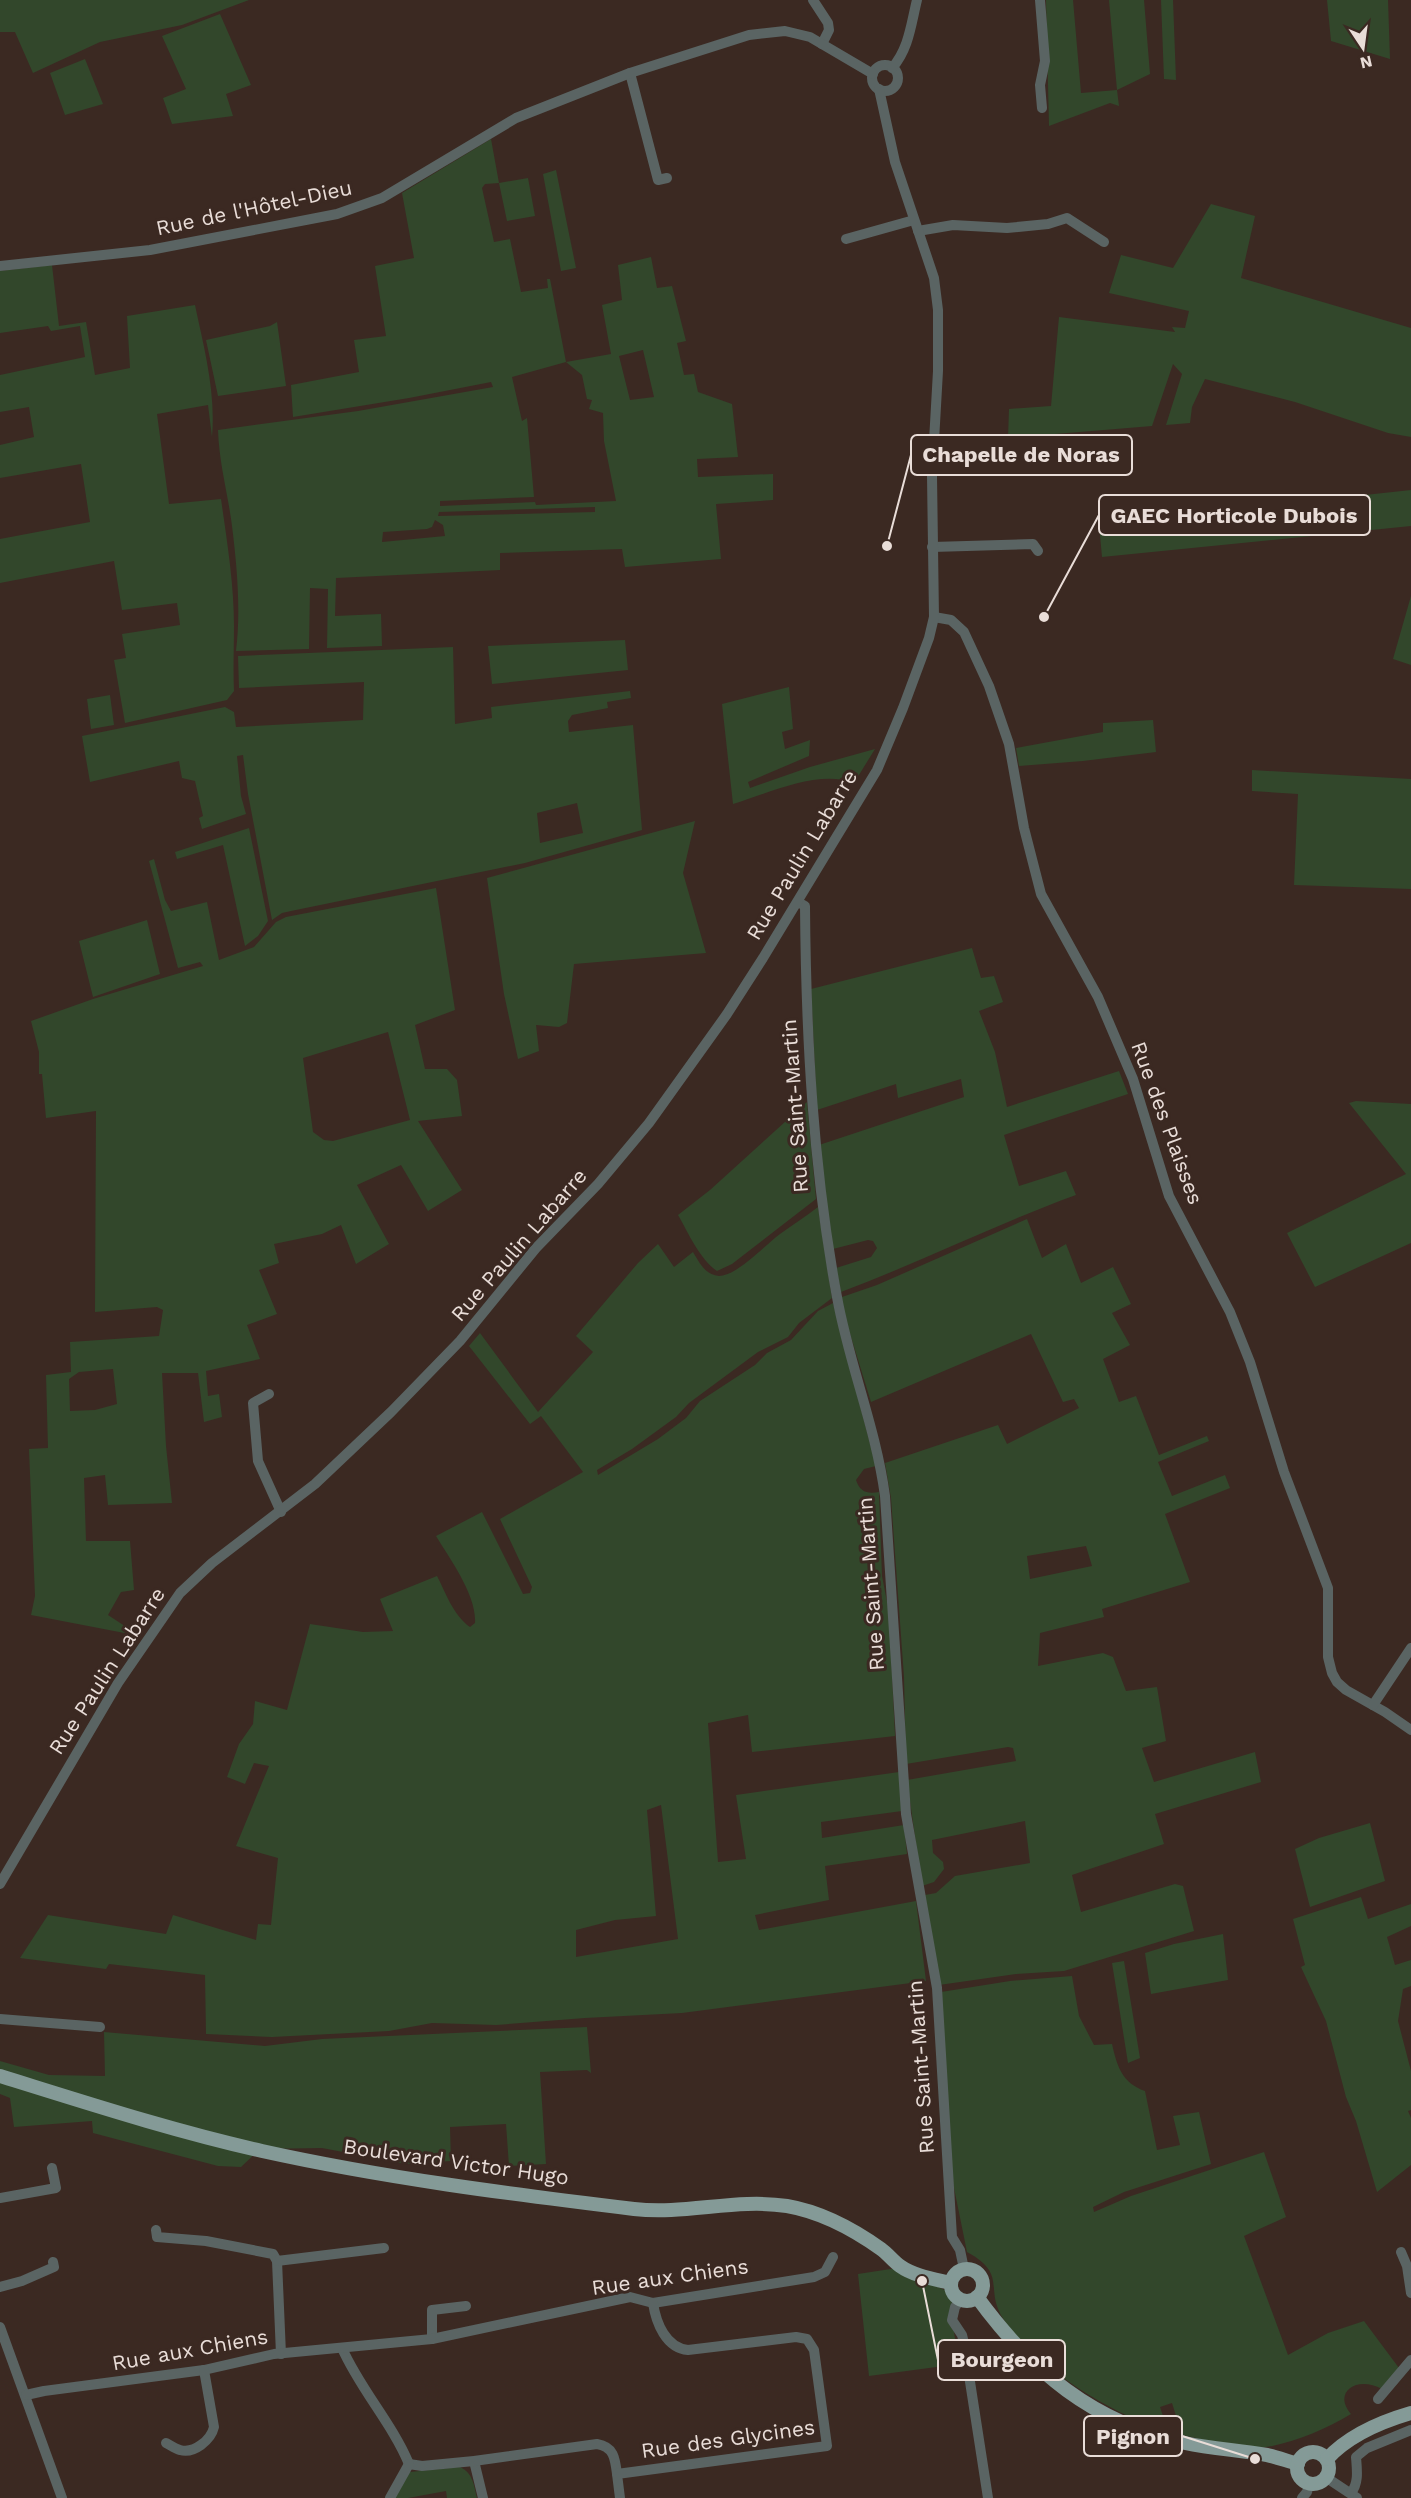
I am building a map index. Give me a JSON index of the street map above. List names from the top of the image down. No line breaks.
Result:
{"streets":{"main road":["Boulevard Victor Hugo"],"street":["Rue de l'Hôtel-Dieu","Rue Paulin Labarre","Rue Saint-Martin","Rue des Plaisses","Rue aux Chiens","Rue des Glycines"]},"crossings":[["Rue Paulin Labarre","Rue Saint-Martin"],["Rue Paulin Labarre","Rue des Plaisses"],["Rue Saint-Martin","Boulevard Victor Hugo"],["Rue aux Chiens","Rue des Glycines"]],"places":["Chapelle de Noras","GAEC Horticole Dubois","Bourgeon","Pignon"],"north":"bottom"}
